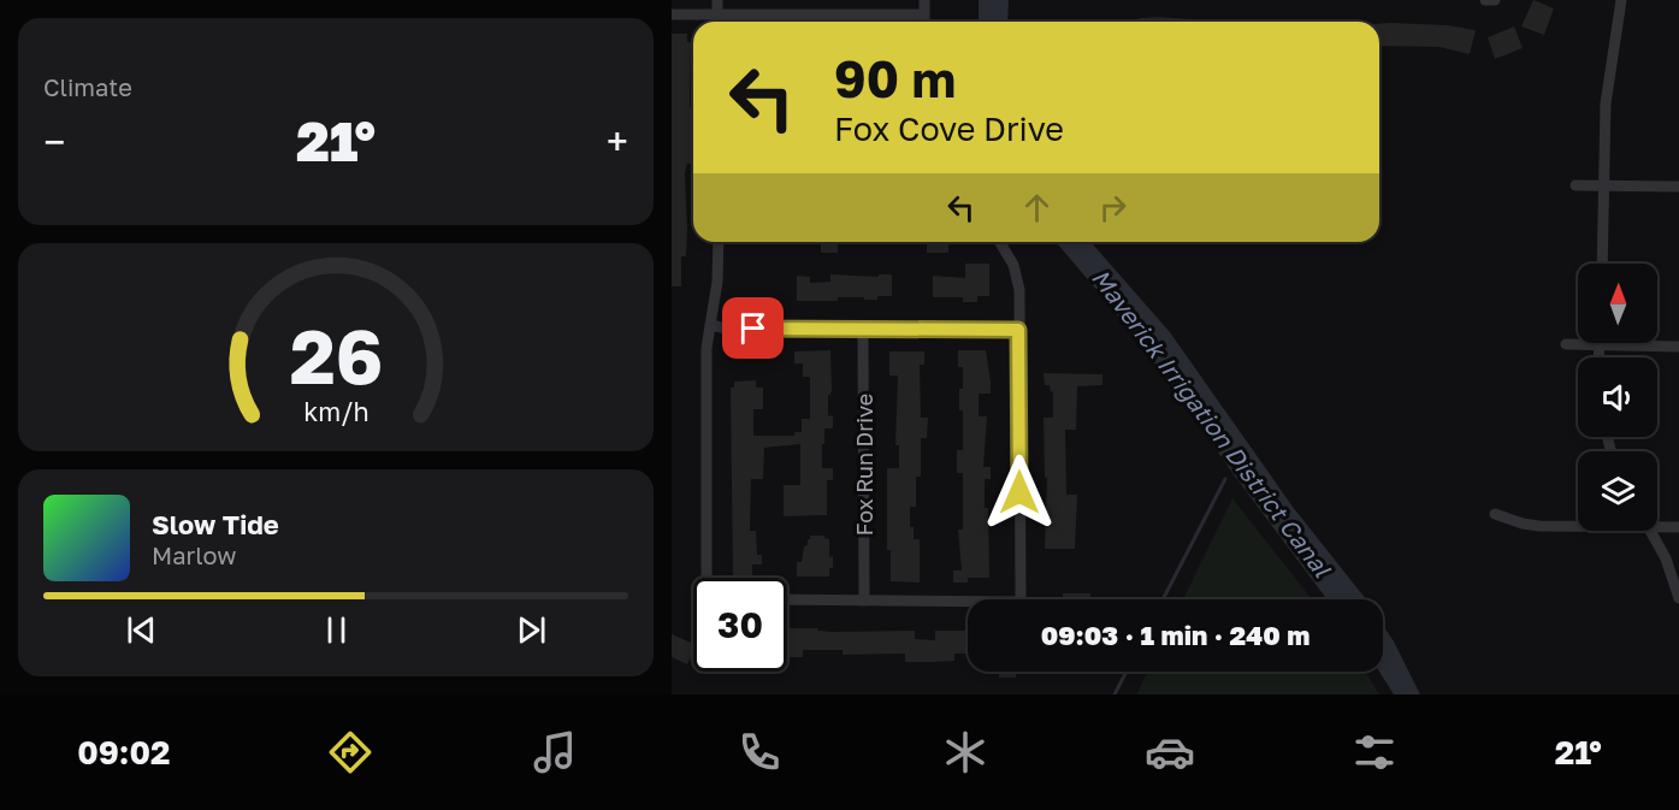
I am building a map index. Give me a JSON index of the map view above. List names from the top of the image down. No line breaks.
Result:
{"streets":{"street":["Fox Run Drive"]},"water":["Maverick Irrigation District Canal"],"north":"top","page":{"tile":"Climate","turn":["90 m","Fox Cove Drive"],"heat":["−","21°","+"],"song":["Slow Tide","Marlow"],"limit":"30","trip":"09:03 · 1 min · 240 m","tabs":["09:02","21°"],"gauge":["26","km/h"]}}
